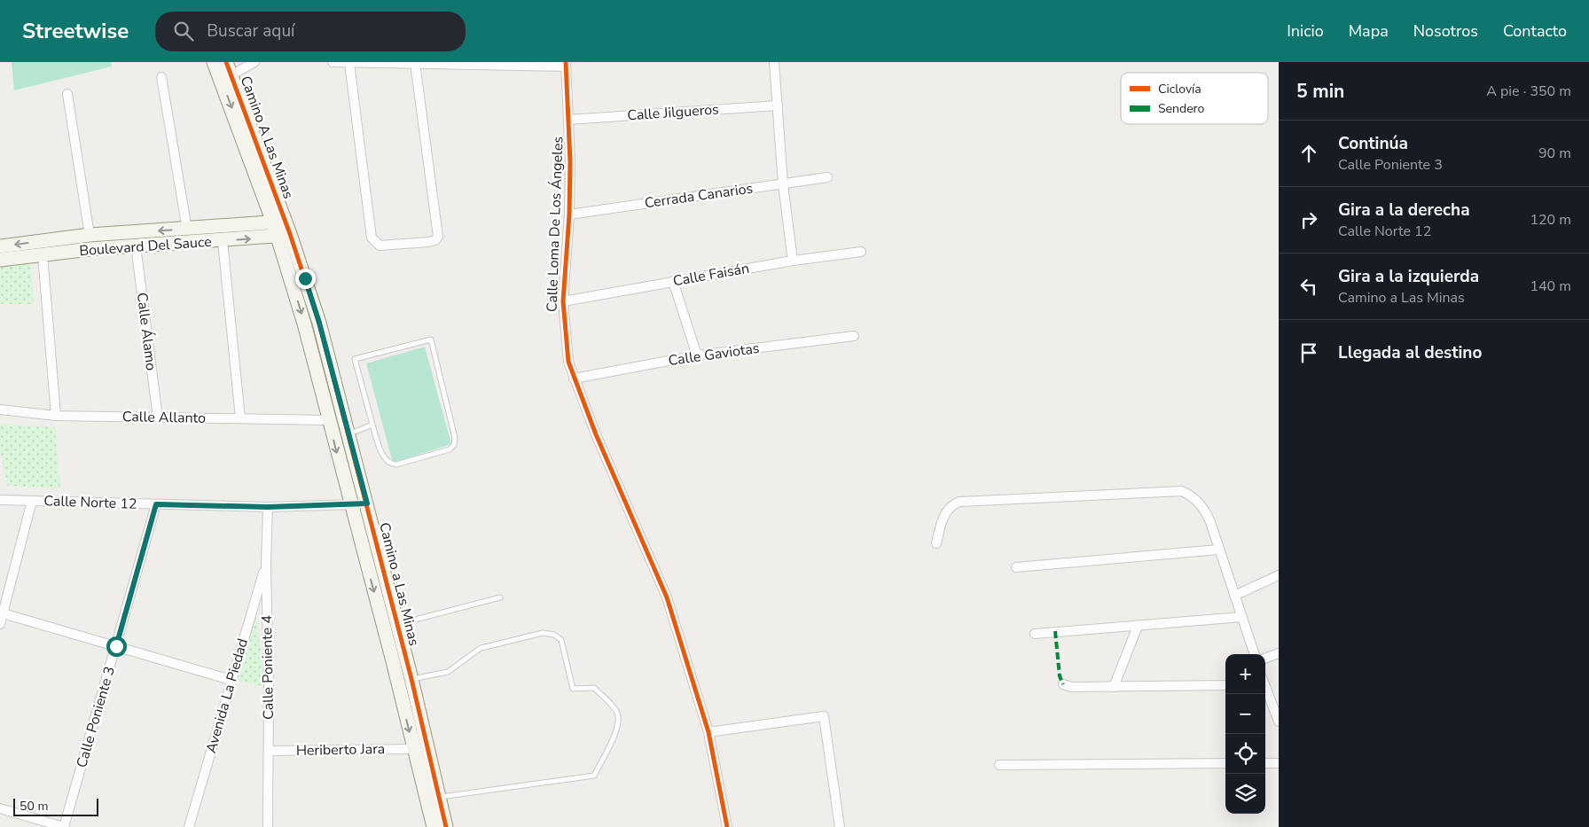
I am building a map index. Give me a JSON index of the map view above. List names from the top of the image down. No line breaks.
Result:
{"streets":{"street":["Calle Jilgueros","Camino A Las Minas","Cerrada Canarios","Calle Loma De Los Ángeles","Boulevard Del Sauce","Calle Faisán","Calle Álamo","Calle Gaviotas","Calle Allanto","Calle Norte 12","Camino a Las Minas","Calle Poniente 4","Avenida La Piedad","Calle Poniente 3","Heriberto Jara"]},"crossings":[["Calle Jilgueros","Calle Loma De Los Ángeles"],["Camino A Las Minas","Boulevard Del Sauce"],["Camino A Las Minas","Camino a Las Minas"],["Cerrada Canarios","Calle Loma De Los Ángeles"],["Calle Loma De Los Ángeles","Calle Faisán"],["Calle Loma De Los Ángeles","Calle Gaviotas"],["Boulevard Del Sauce","Calle Álamo"],["Boulevard Del Sauce","Camino a Las Minas"],["Calle Álamo","Calle Allanto"],["Calle Allanto","Camino a Las Minas"],["Calle Norte 12","Camino a Las Minas"],["Calle Norte 12","Calle Poniente 4"],["Calle Norte 12","Calle Poniente 3"],["Camino a Las Minas","Heriberto Jara"],["Calle Poniente 4","Avenida La Piedad"],["Calle Poniente 4","Heriberto Jara"]],"legend":["Ciclovía","Sendero"],"scale_bar":"50 m","page":{"header":"Streetwise","search":"Buscar aquí","nav":["Inicio","Mapa","Nosotros","Contacto"],"heading":["5 min","A pie · 350 m"],"list":[["Continúa","Calle Poniente 3","90 m"],["Gira a la derecha","Calle Norte 12","120 m"],["Gira a la izquierda","Camino a Las Minas","140 m"],"Llegada al destino"],"map_buttons":["+","−"],"scale":"50 m"}}
